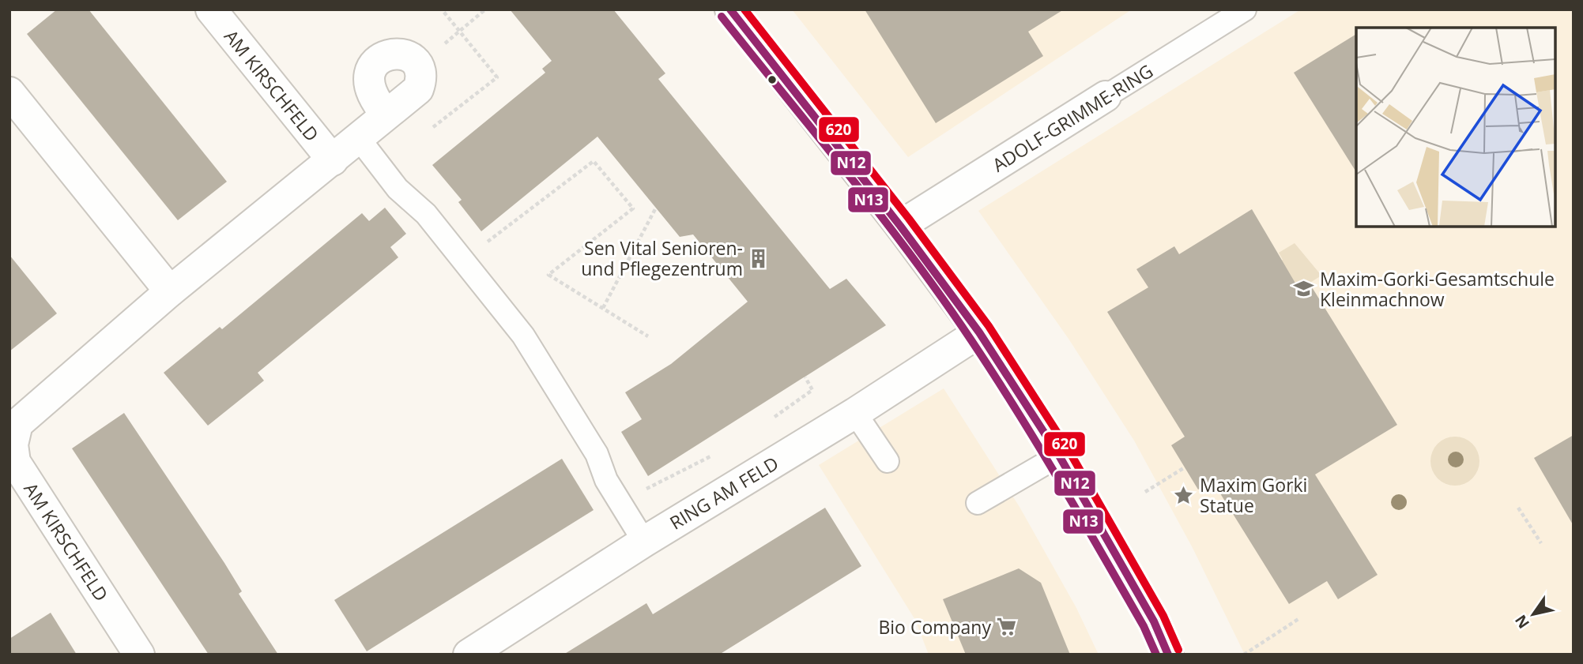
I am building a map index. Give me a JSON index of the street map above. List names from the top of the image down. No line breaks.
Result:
{"streets":{"street":["AM KIRSCHFELD","ADOLF-GRIMME-RING","RING AM FELD"]},"places":{"building":["Sen Vital Senioren- und Pflegezentrum"],"school or university":["Maxim-Gorki-Gesamtschule Kleinmachnow"],"place":["Maxim Gorki Statue"],"supermarket":["Bio Company"]},"lines":["transit line N12","transit line 620","transit line N13"],"north":"bottom left"}
